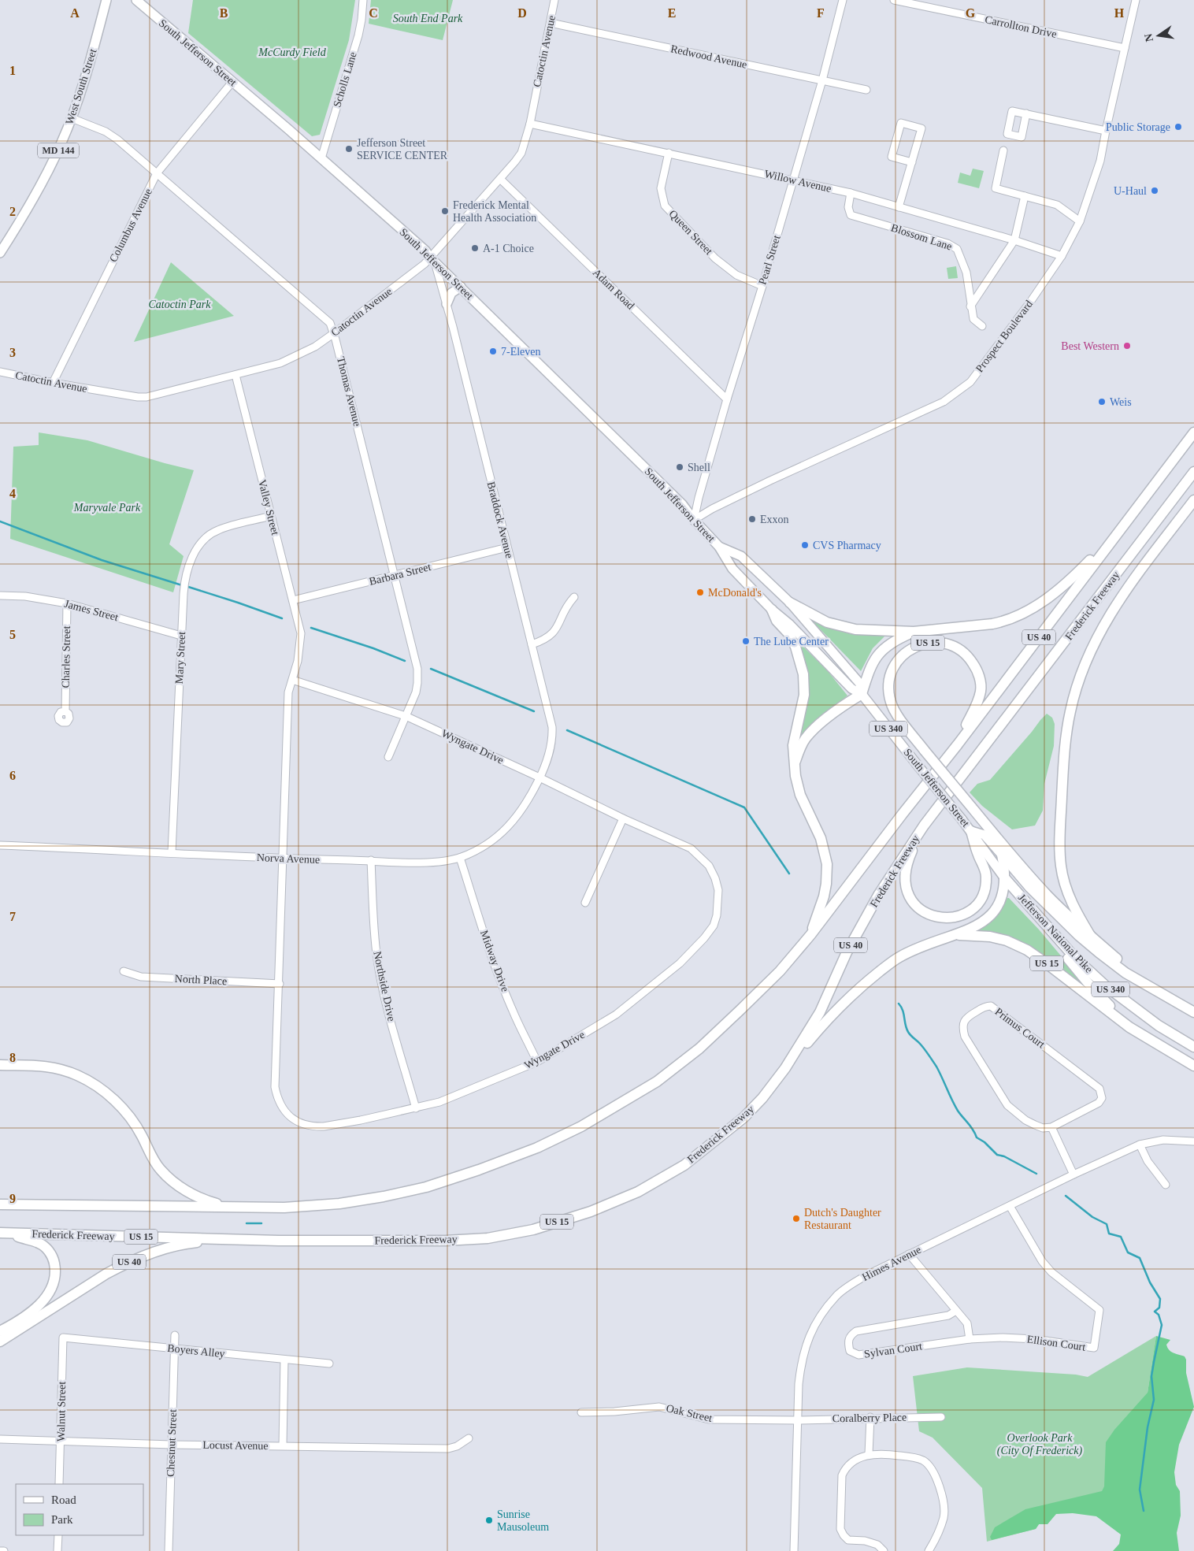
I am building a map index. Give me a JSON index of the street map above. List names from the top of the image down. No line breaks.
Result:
{"streets":{"highway":["Frederick Freeway","US 40","US 15","US 340","Jefferson National Pike"],"main road":["South Jefferson Street","West South Street","MD 144"],"street":["Carrollton Drive","Catoctin Avenue","Redwood Avenue","Scholls Lane","Willow Avenue","Columbus Avenue","Queen Street","Blossom Lane","Pearl Street","Adam Road","Prospect Boulevard","Thomas Avenue","Valley Street","Braddock Avenue","Barbara Street","James Street","Charles Street","Mary Street","Wyngate Drive","Norva Avenue","Midway Drive","North Place","Northside Drive","Primus Court","Himes Avenue","Ellison Court","Sylvan Court","Boyers Alley","Walnut Street","Oak Street","Coralberry Place","Chestnut Street","Locust Avenue"]},"crossings":[["Carrollton Drive","Prospect Boulevard"],["Catoctin Avenue","South Jefferson Street"],["Catoctin Avenue","Redwood Avenue"],["Catoctin Avenue","Willow Avenue"],["Catoctin Avenue","Columbus Avenue"],["Catoctin Avenue","Adam Road"],["Catoctin Avenue","Thomas Avenue"],["Catoctin Avenue","Valley Street"],["Catoctin Avenue","Braddock Avenue"],["South Jefferson Street","Scholls Lane"],["South Jefferson Street","Columbus Avenue"],["South Jefferson Street","Pearl Street"],["South Jefferson Street","Prospect Boulevard"],["South Jefferson Street","Braddock Avenue"],["South Jefferson Street","Jefferson National Pike"],["Redwood Avenue","Pearl Street"],["West South Street","Thomas Avenue"],["Willow Avenue","Queen Street"],["Willow Avenue","Blossom Lane"],["Willow Avenue","Pearl Street"],["Willow Avenue","Prospect Boulevard"],["Columbus Avenue","Thomas Avenue"],["Queen Street","Pearl Street"],["Pearl Street","Adam Road"],["Pearl Street","Prospect Boulevard"],["Thomas Avenue","Barbara Street"],["Thomas Avenue","Wyngate Drive"],["Valley Street","Barbara Street"],["Valley Street","Mary Street"],["Valley Street","Wyngate Drive"],["Braddock Avenue","Barbara Street"],["Braddock Avenue","Wyngate Drive"],["Braddock Avenue","Norva Avenue"],["Frederick Freeway","US 40"],["Frederick Freeway","US 15"],["James Street","Charles Street"],["James Street","Mary Street"],["US 40","US 15"],["US 15","Jefferson National Pike"],["Mary Street","Norva Avenue"],["Wyngate Drive","Norva Avenue"],["Wyngate Drive","Midway Drive"],["Wyngate Drive","North Place"],["Wyngate Drive","Northside Drive"],["Norva Avenue","Midway Drive"],["Norva Avenue","Northside Drive"],["Himes Avenue","Ellison Court"],["Himes Avenue","Oak Street"],["Himes Avenue","Coralberry Place"],["Ellison Court","Sylvan Court"],["Boyers Alley","Walnut Street"],["Boyers Alley","Chestnut Street"],["Walnut Street","Locust Avenue"],["Oak Street","Coralberry Place"],["Chestnut Street","Locust Avenue"]],"parks":["South End Park","McCurdy Field","Catoctin Park","Maryvale Park","Overlook Park (City Of Frederick)"],"places":["Public Storage","Jefferson Street SERVICE CENTER","U-Haul","Frederick Mental Health Association","A-1 Choice","Best Western","7-Eleven","Weis","Shell","Exxon","CVS Pharmacy","McDonald's","The Lube Center","Dutch's Daughter Restaurant","Sunrise Mausoleum"],"legend":["Road","Park"],"north":"left","grid":{"columns":["A","B","C","D","E","F","G","H"],"rows":["1","2","3","4","5","6","7","8","9"]}}
